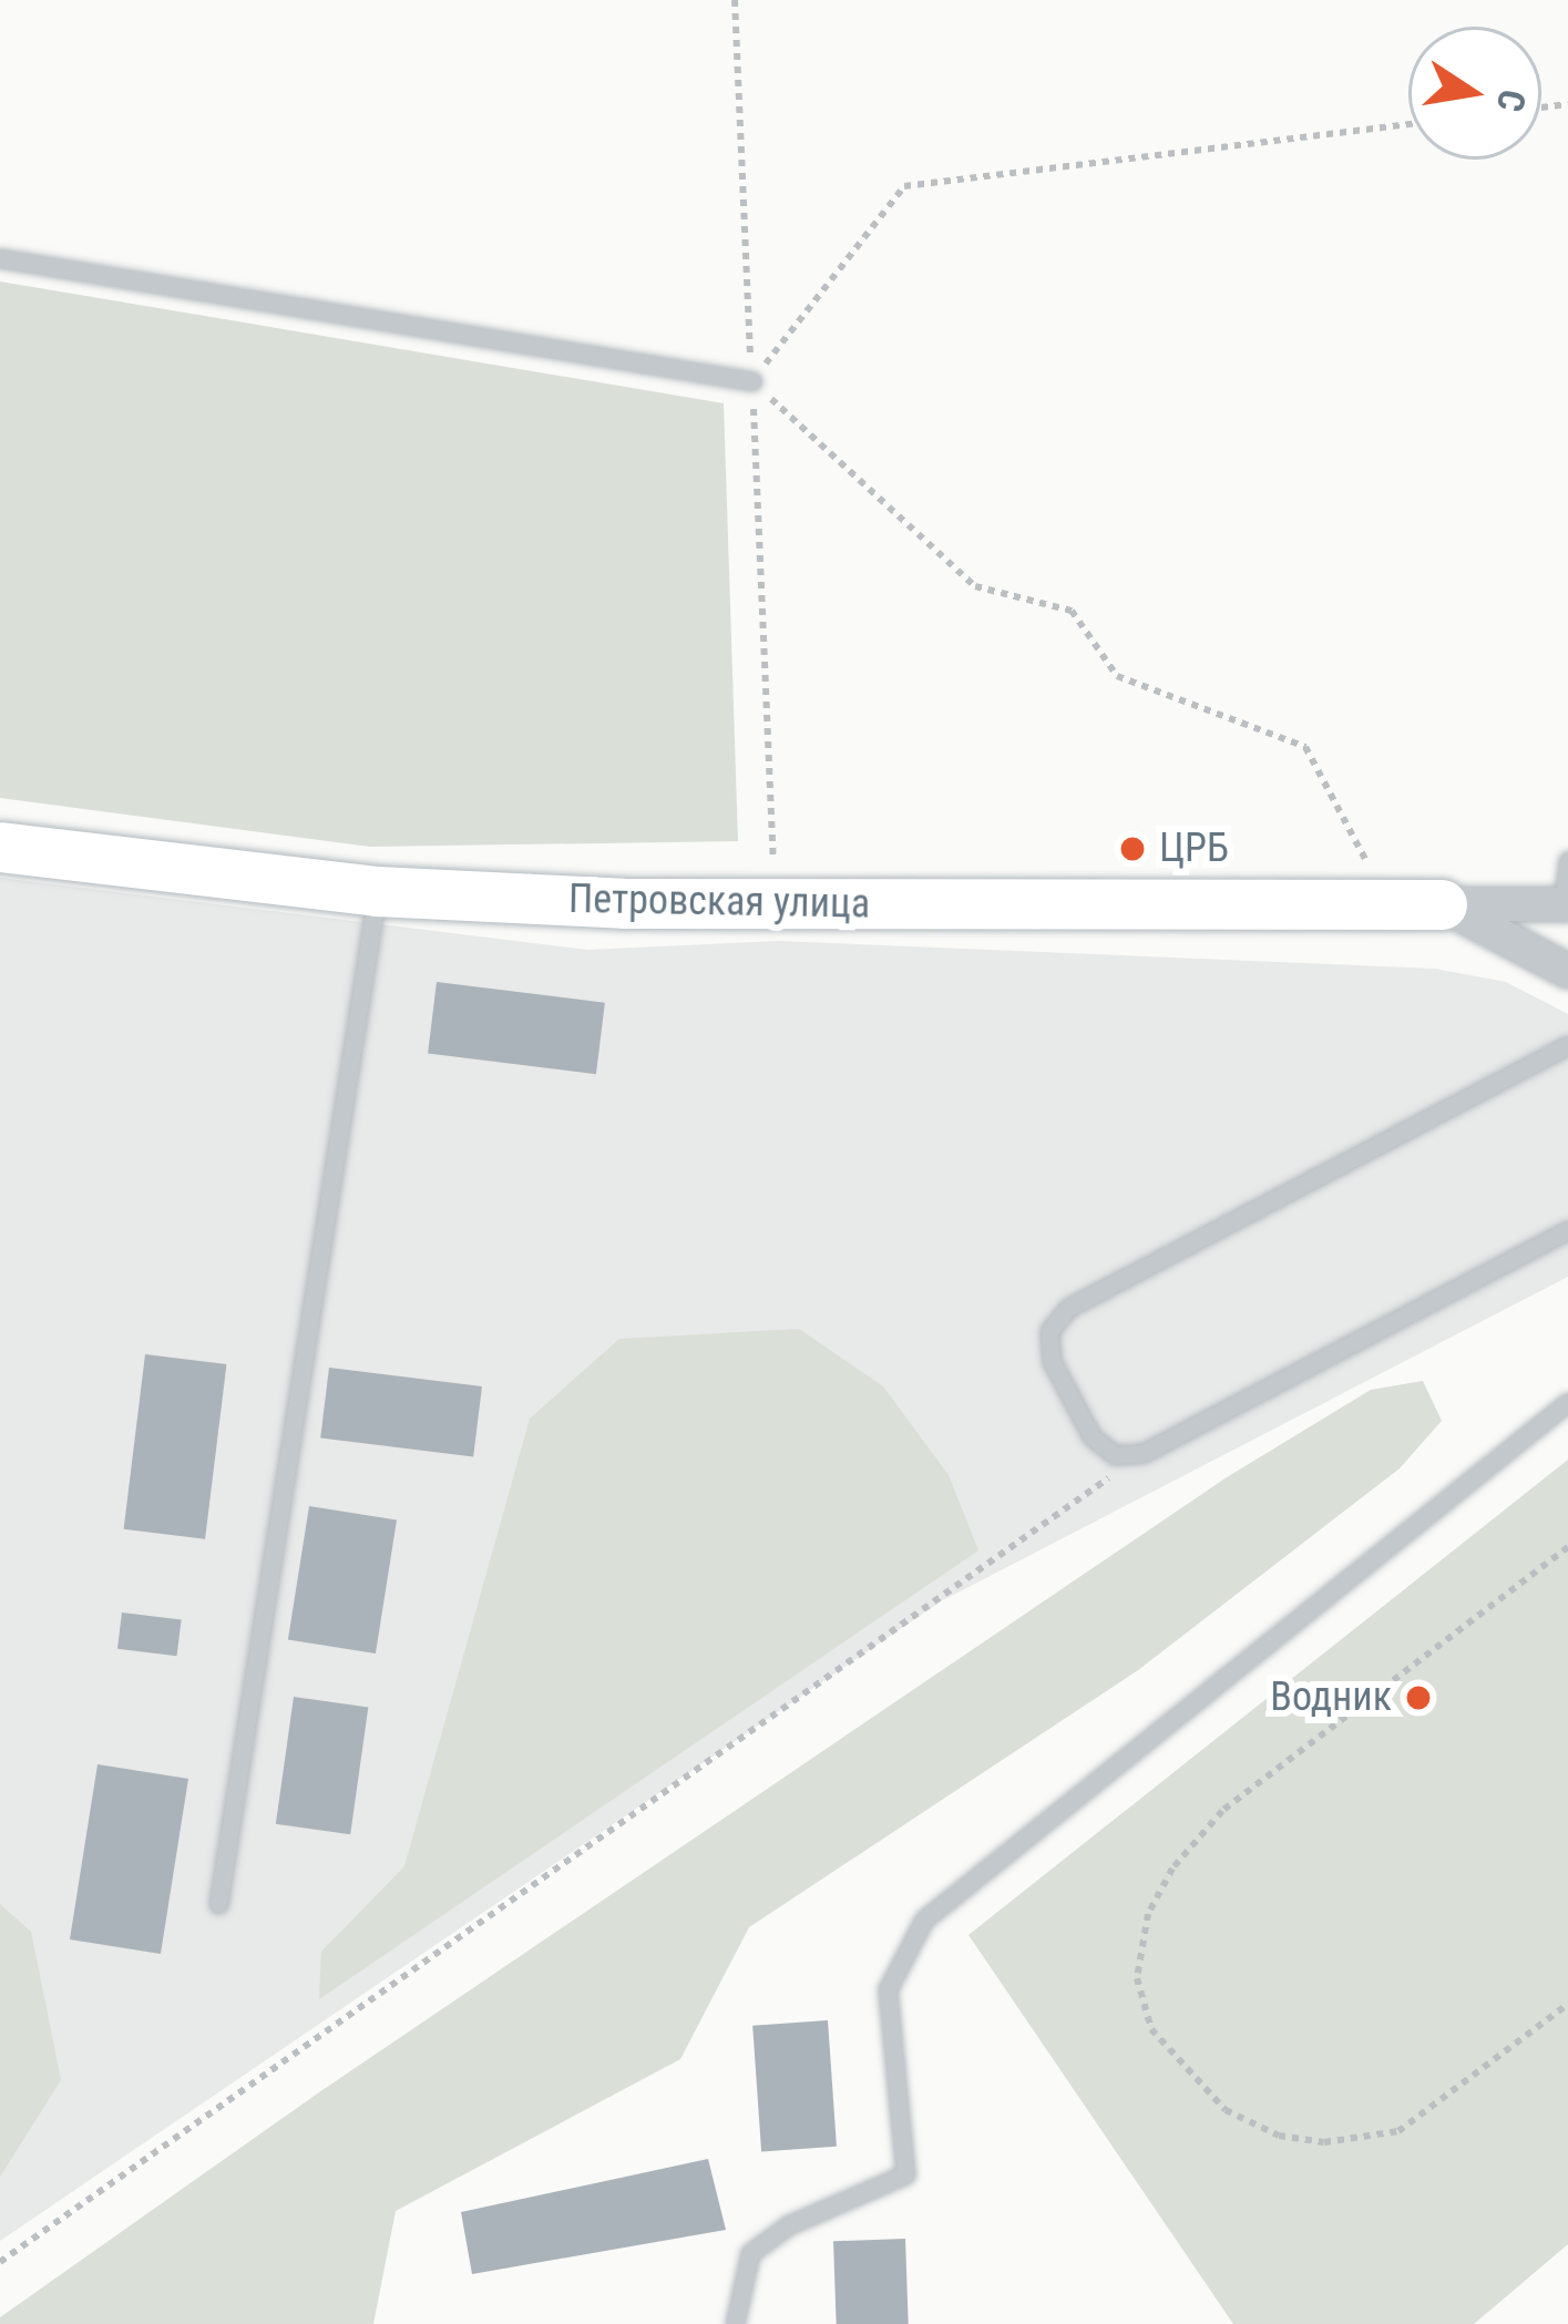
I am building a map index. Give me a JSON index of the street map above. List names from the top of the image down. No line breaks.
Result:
{"streets":{"street":["Петровская улица"]},"places":["ЦРБ","Водник"],"north":"right"}
